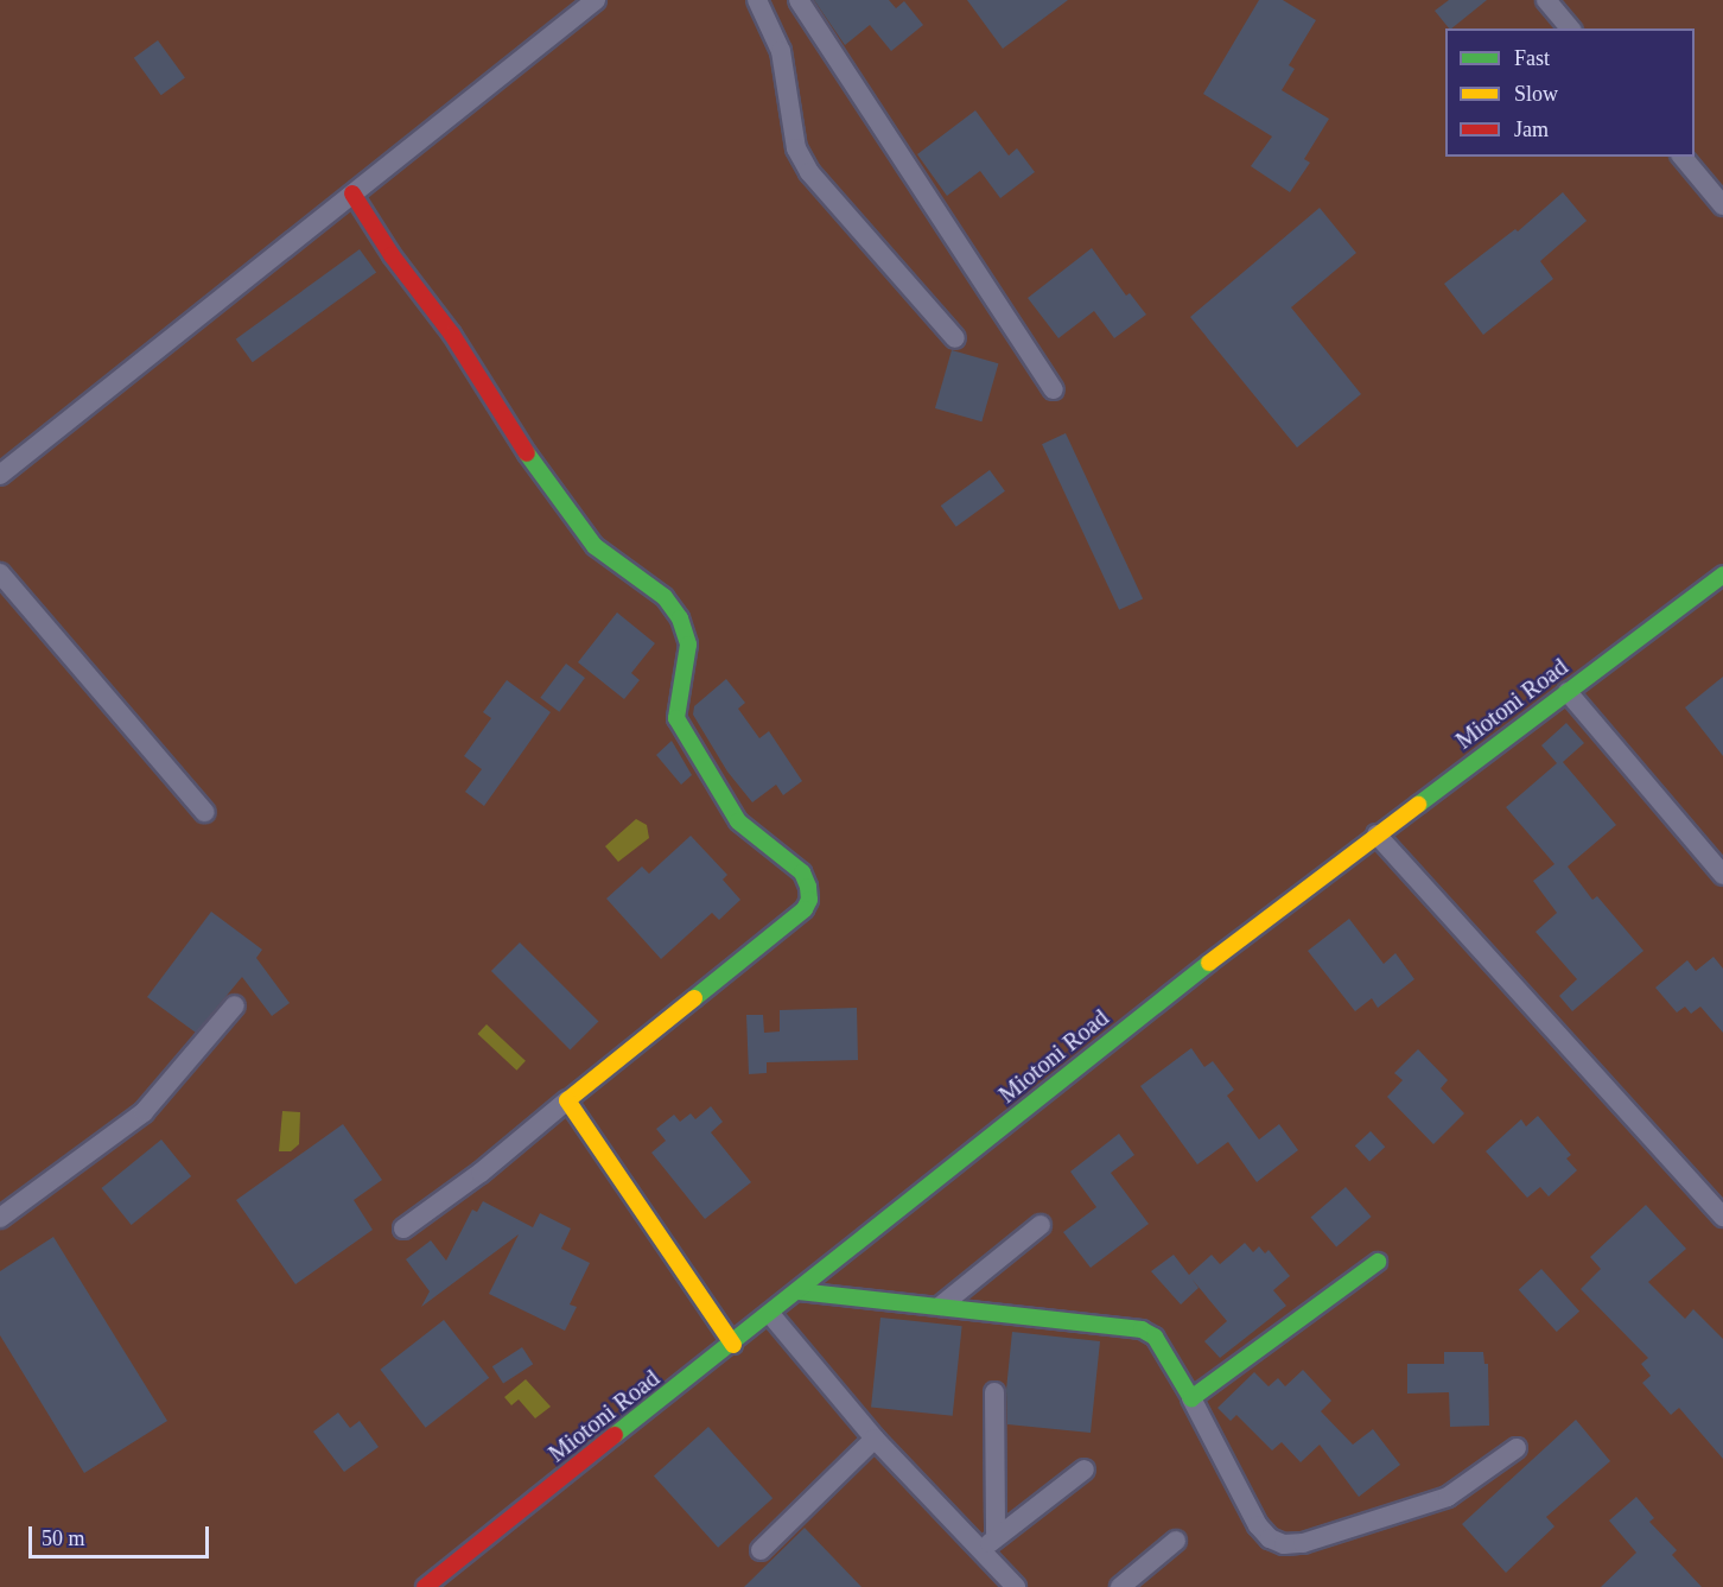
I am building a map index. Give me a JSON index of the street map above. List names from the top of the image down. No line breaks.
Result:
{"streets":{"street":["Miotoni Road"]},"legend":["Fast","Slow","Jam"],"scale_bar":"50 m"}
